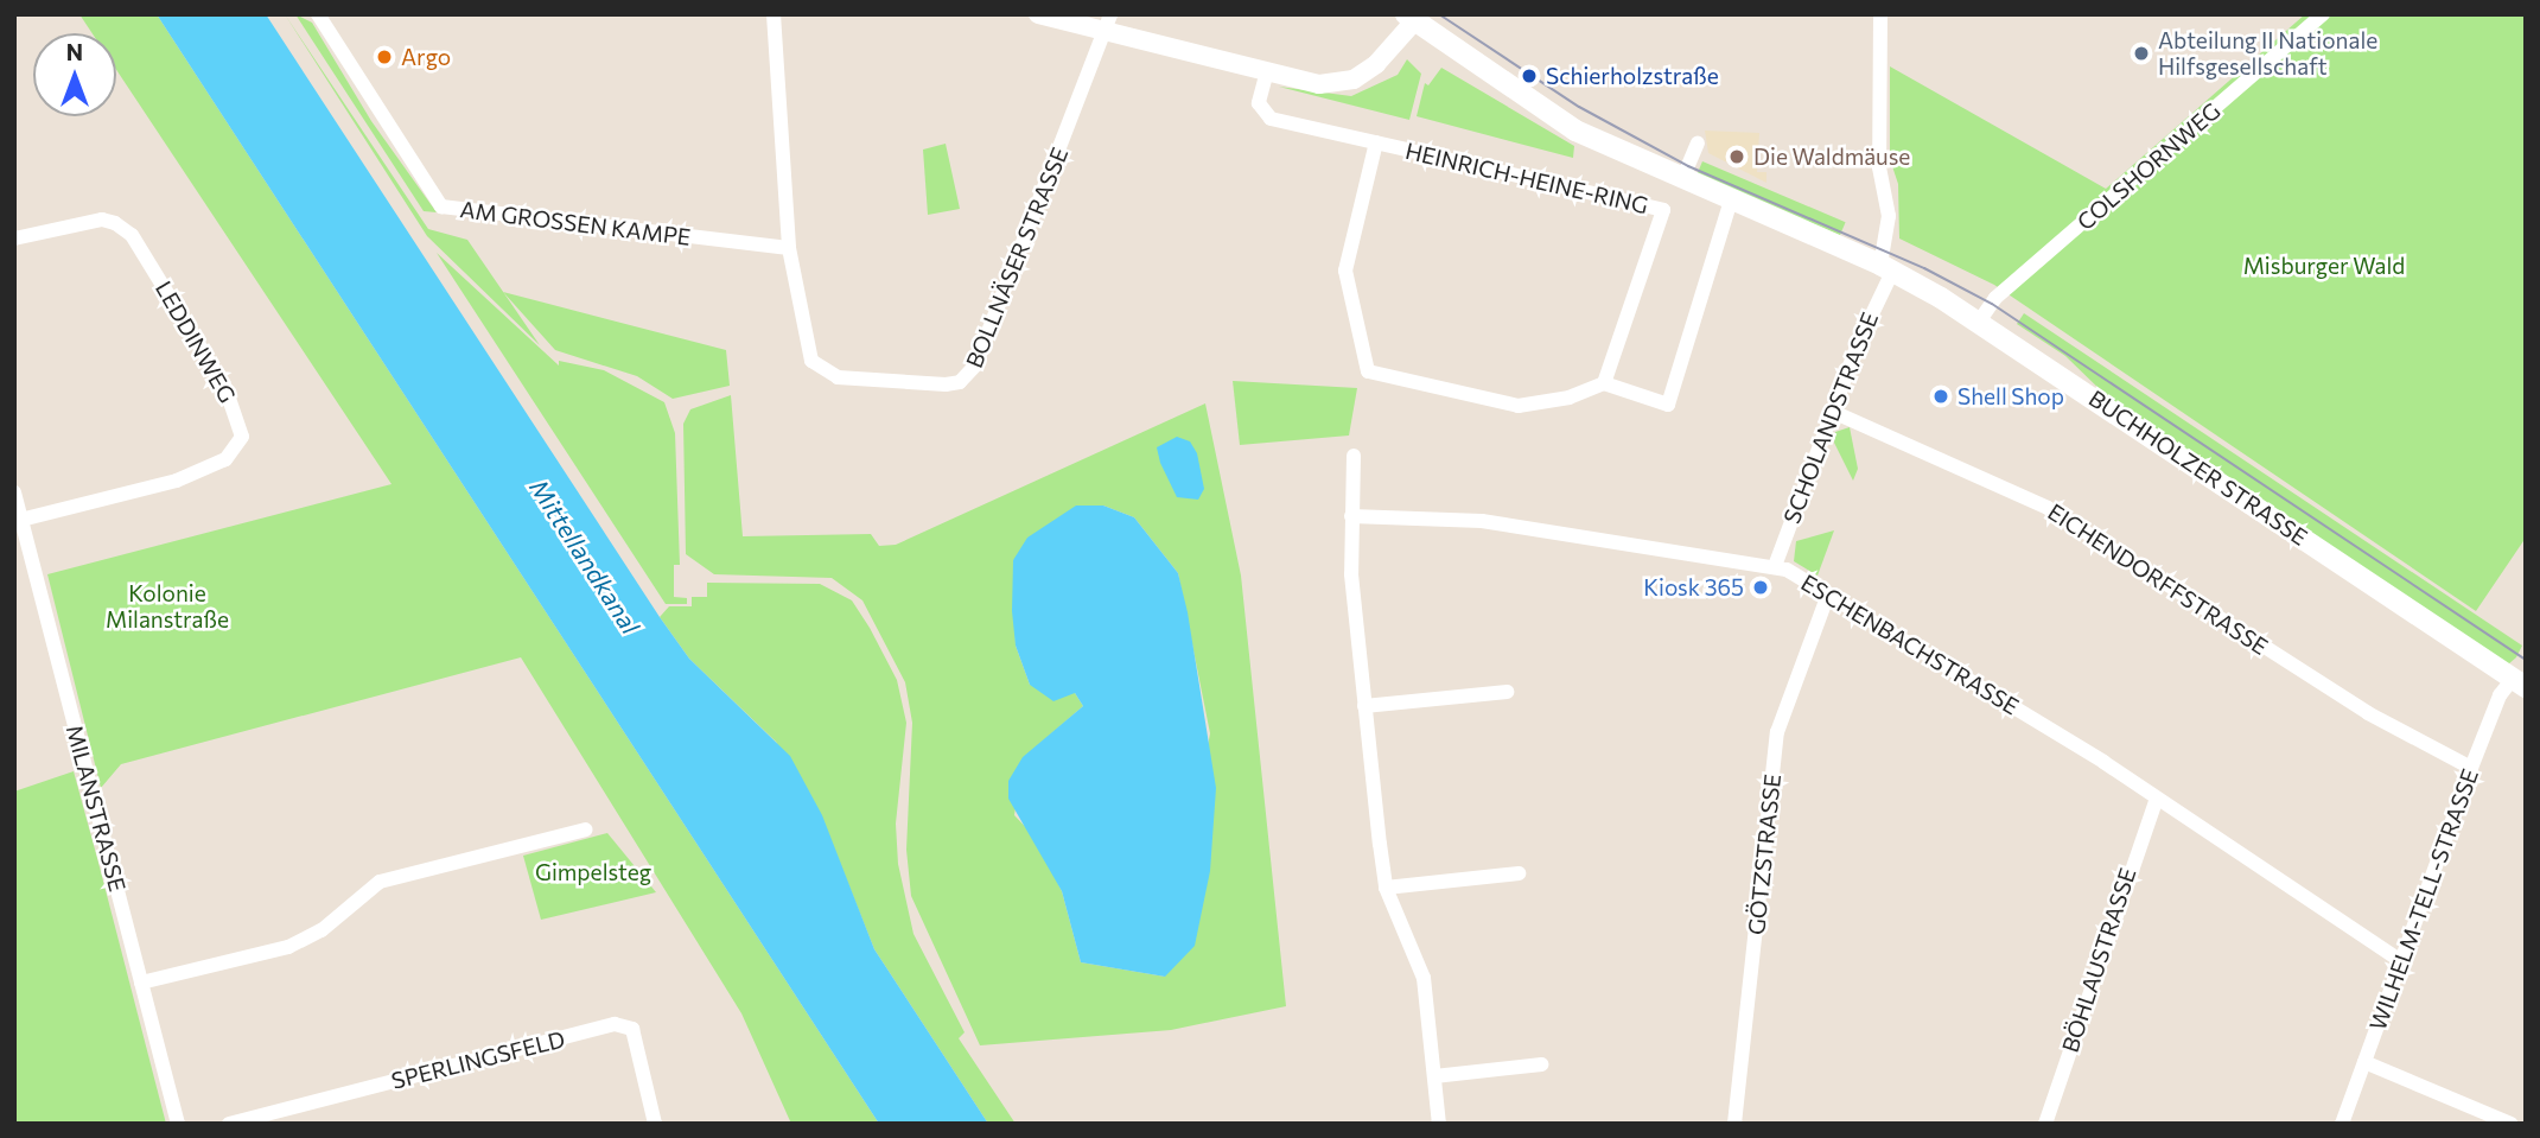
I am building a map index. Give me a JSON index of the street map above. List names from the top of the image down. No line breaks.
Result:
{"streets":{"main road":["BUCHHOLZER STRASSE"],"street":["COLSHORNWEG","HEINRICH-HEINE-RING","AM GROSSEN KAMPE","BOLLNÄSER STRASSE","LEDDINWEG","SCHOLANDSTRASSE","EICHENDORFFSTRASSE","ESCHENBACHSTRASSE","MILANSTRASSE","GÖTZSTRASSE","WILHELM-TELL-STRASSE","BÖHLAUSTRASSE","SPERLINGSFELD"]},"crossings":[["COLSHORNWEG","BUCHHOLZER STRASSE"],["AM GROSSEN KAMPE","BOLLNÄSER STRASSE"],["LEDDINWEG","MILANSTRASSE"],["SCHOLANDSTRASSE","BUCHHOLZER STRASSE"],["SCHOLANDSTRASSE","EICHENDORFFSTRASSE"],["SCHOLANDSTRASSE","ESCHENBACHSTRASSE"],["BUCHHOLZER STRASSE","WILHELM-TELL-STRASSE"],["EICHENDORFFSTRASSE","WILHELM-TELL-STRASSE"],["ESCHENBACHSTRASSE","GÖTZSTRASSE"],["ESCHENBACHSTRASSE","WILHELM-TELL-STRASSE"],["ESCHENBACHSTRASSE","BÖHLAUSTRASSE"]],"water":["Mittellandkanal"],"parks":["Misburger Wald","Kolonie Milanstraße","Gimpelsteg"],"places":["Abteilung II Nationale Hilfsgesellschaft","Argo","Schierholzstraße","Die Waldmäuse","Shell Shop","Kiosk 365"],"north":"top"}
